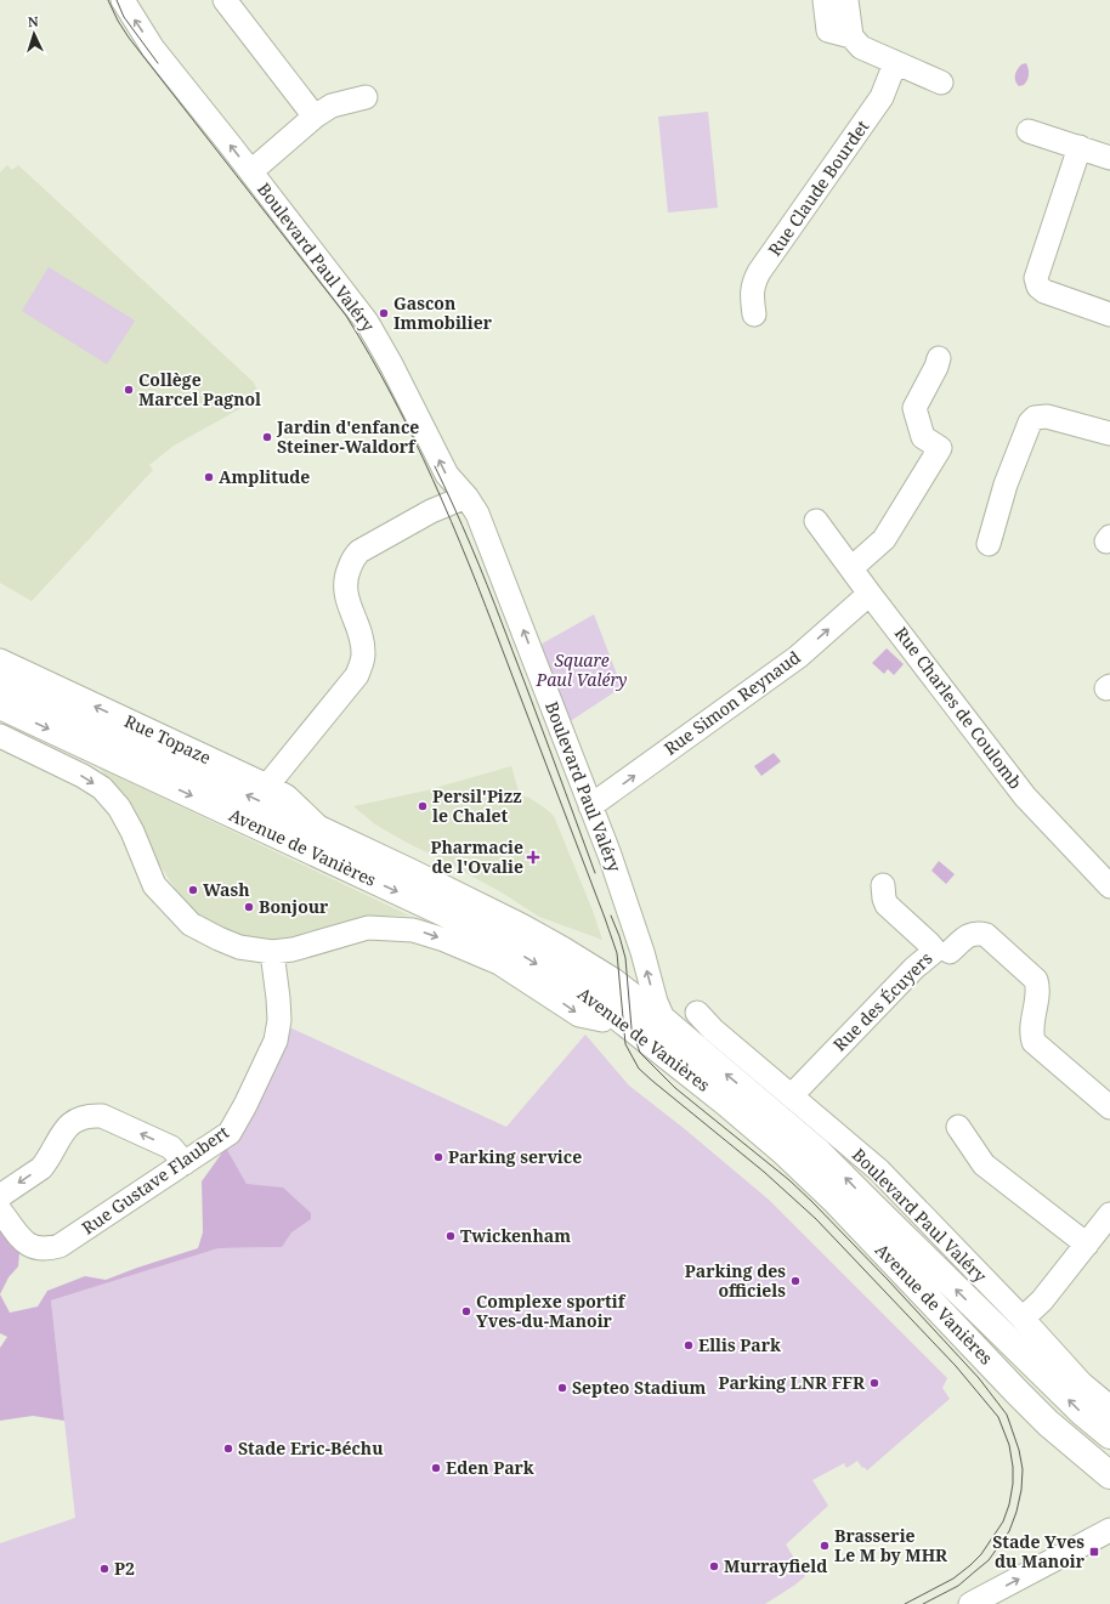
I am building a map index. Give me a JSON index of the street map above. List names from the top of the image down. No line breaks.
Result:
{"streets":{"main road":["Avenue de Vanières"],"street":["Rue Claude Bourdet","Boulevard Paul Valéry","Rue Simon Reynaud","Rue Charles de Coulomb","Rue Topaze","Rue des Écuyers","Rue Gustave Flaubert"]},"crossings":[["Boulevard Paul Valéry","Rue Simon Reynaud"],["Boulevard Paul Valéry","Avenue de Vanières"],["Boulevard Paul Valéry","Rue des Écuyers"],["Rue Simon Reynaud","Rue Charles de Coulomb"],["Rue Topaze","Avenue de Vanières"]],"one_way":["Boulevard Paul Valéry","Rue Simon Reynaud"],"parks":["Square Paul Valéry"],"places":{"other":["Gascon Immobilier","Collège Marcel Pagnol","Jardin d'enfance Steiner-Waldorf","Amplitude","Persil'Pizz le Chalet","Wash","Bonjour","Parking service","Twickenham","Parking des officiels","Complexe sportif Yves-du-Manoir","Ellis Park","Parking LNR FFR","Septeo Stadium","Stade Eric-Béchu","Eden Park","Brasserie Le M by MHR","Murrayfield","P2"],"health":["Pharmacie de l'Ovalie"],"transit":["Stade Yves du Manoir"]},"north":"top"}
